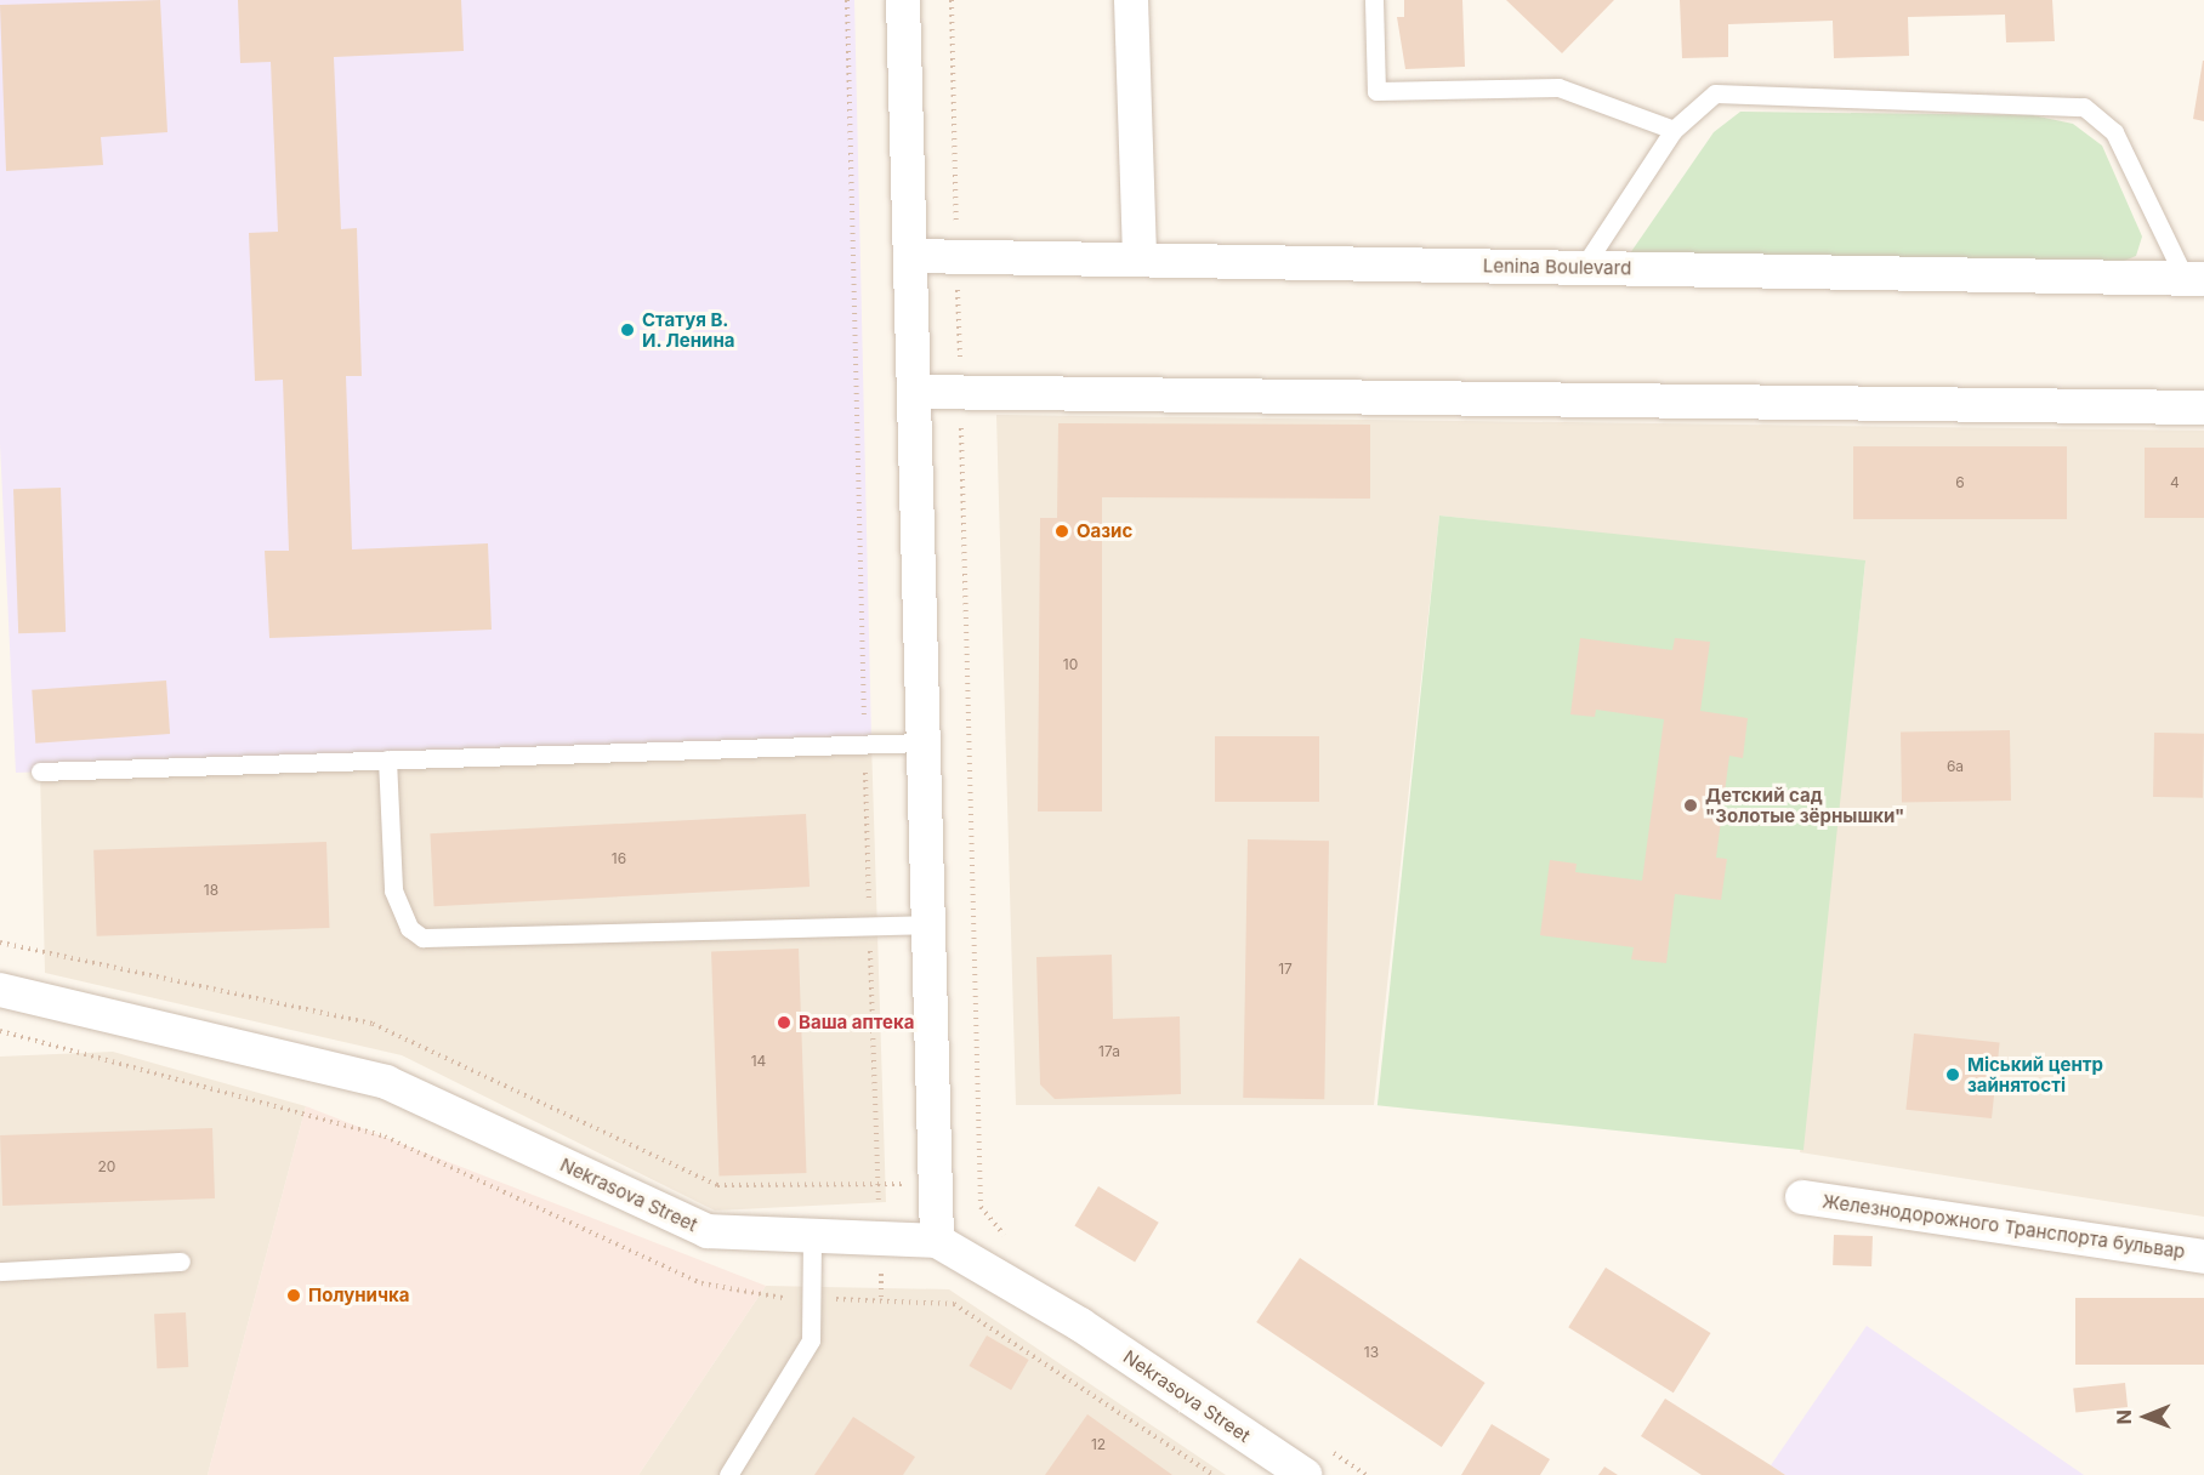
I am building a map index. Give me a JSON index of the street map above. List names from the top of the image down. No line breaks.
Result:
{"streets":{"street":["Lenina Boulevard","Nekrasova Street","Железнодорожного Транспорта бульвар"]},"places":["Статуя В. И. Ленина","Оазис","Детский сад \"Золотые зёрнышки\"","Ваша аптека","Міський центр зайнятості","Полуничка"],"house_numbers":["6","4","10","6а","16","18","17","17а","14","20","13","12"],"north":"left"}
